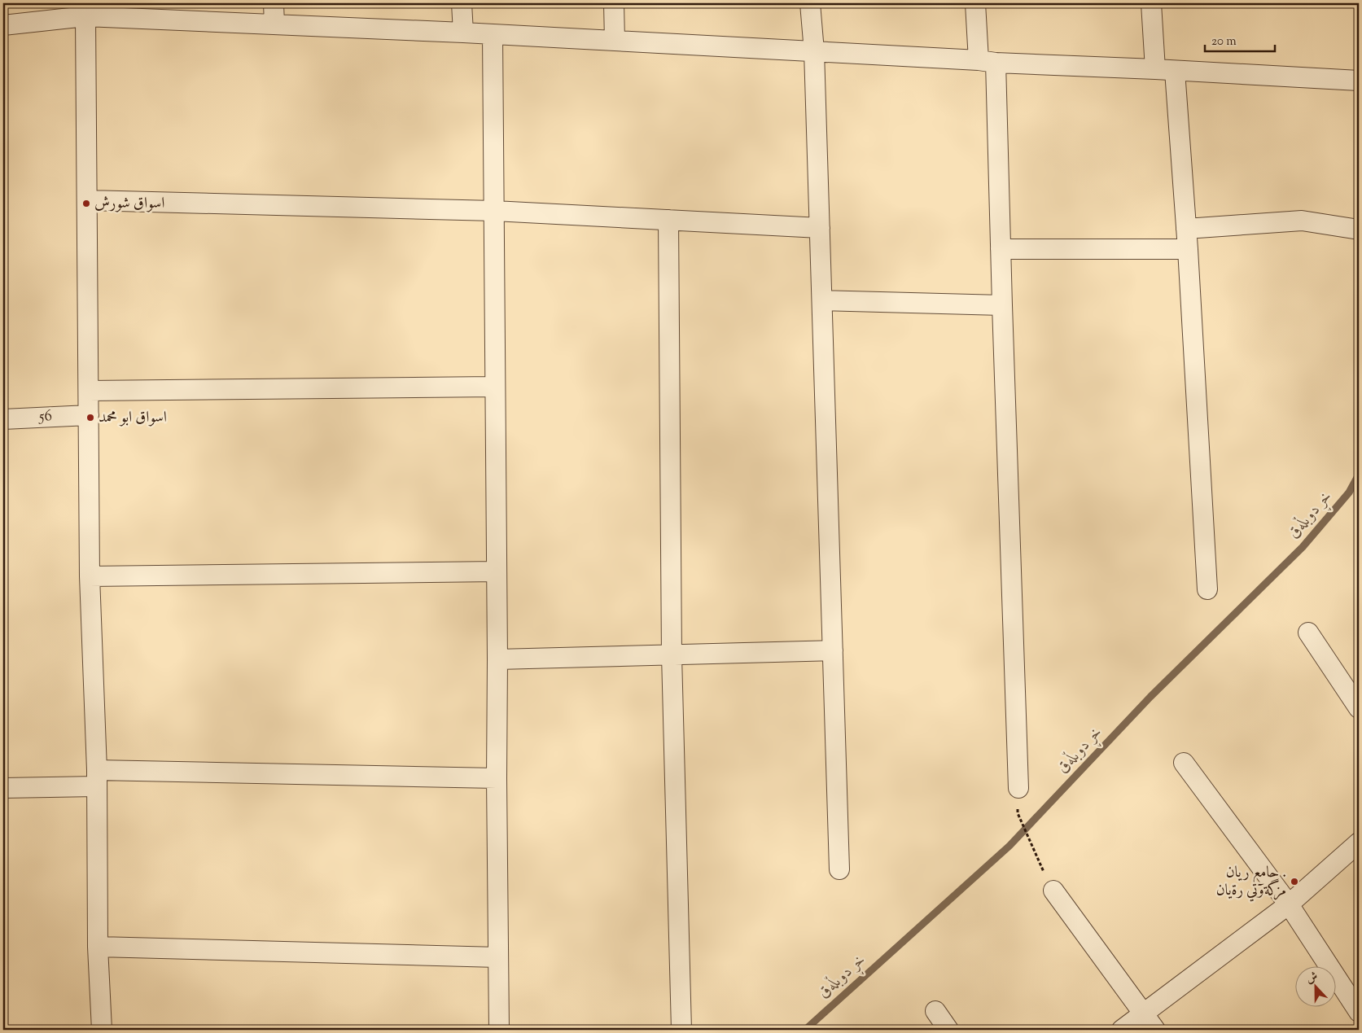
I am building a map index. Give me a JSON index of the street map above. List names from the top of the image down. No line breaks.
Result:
{"streets":{"street":["56"]},"water":["خڕ دوبڵەق"],"places":["اسواق شورش","اسواق ابو محمد","جامع ريان . مزگةوتي رةيان"],"scale_bar":"20 m","north":"top"}
